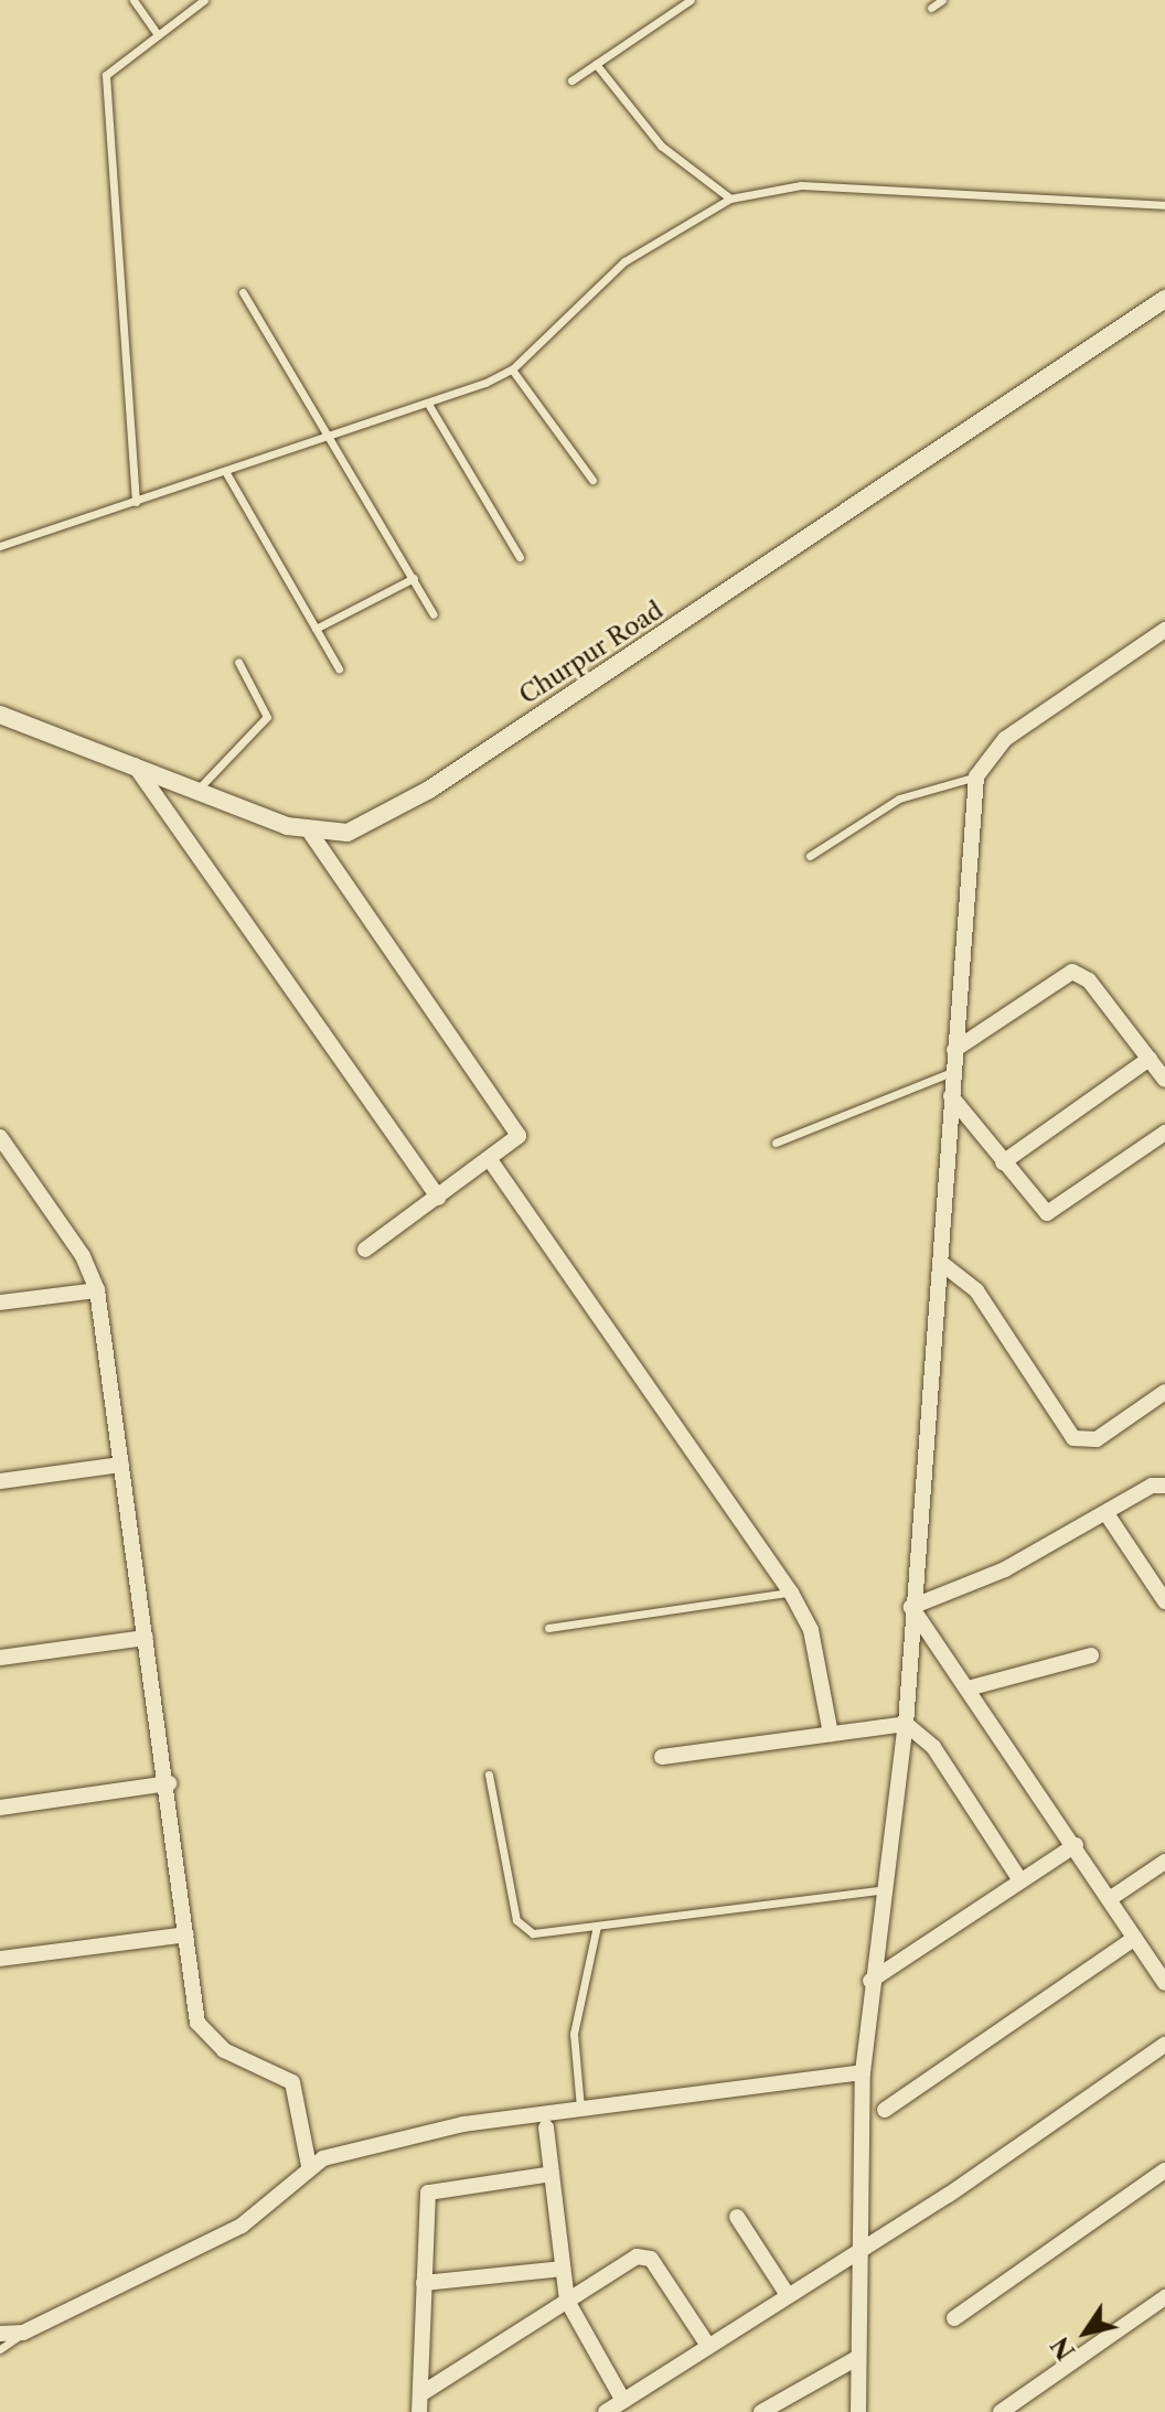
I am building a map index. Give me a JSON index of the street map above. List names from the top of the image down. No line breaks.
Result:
{"streets":{"street":["Churpur Road"]},"north":"bottom left"}
